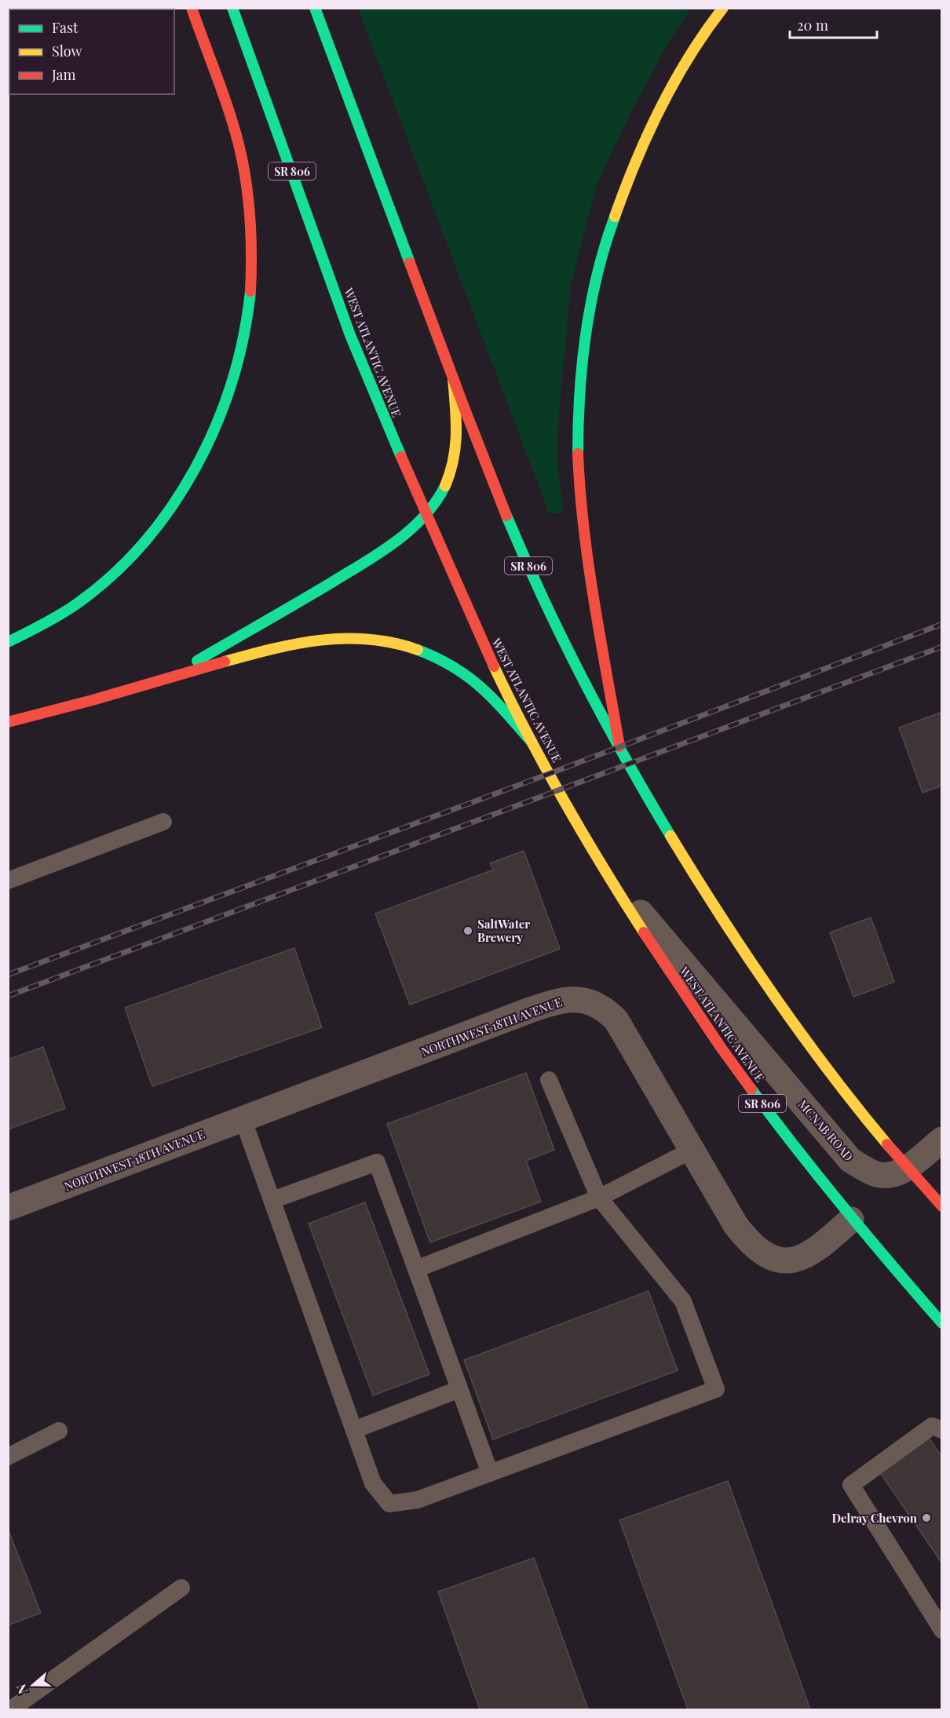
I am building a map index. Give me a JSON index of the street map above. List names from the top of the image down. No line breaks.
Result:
{"streets":{"main road":["SR 806","WEST ATLANTIC AVENUE"],"street":["NORTHWEST 18TH AVENUE","MCNAB ROAD"]},"crossings":[["SR 806","MCNAB ROAD"],["WEST ATLANTIC AVENUE","NORTHWEST 18TH AVENUE"],["WEST ATLANTIC AVENUE","MCNAB ROAD"]],"places":["SaltWater Brewery","Delray Chevron"],"legend":["Fast","Slow","Jam"],"scale_bar":"20 m","north":"left"}
